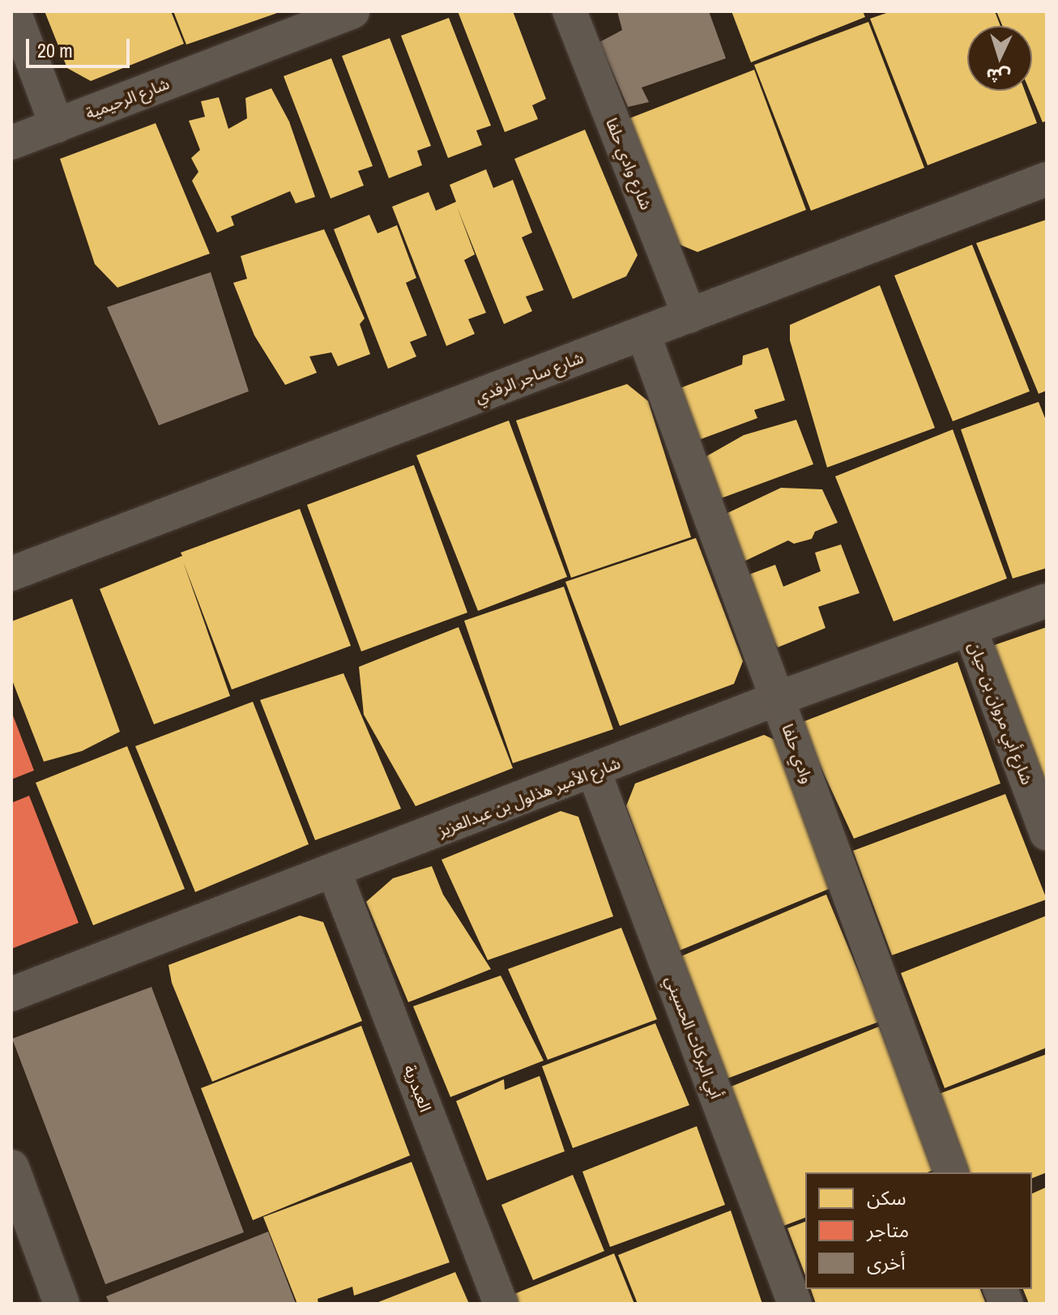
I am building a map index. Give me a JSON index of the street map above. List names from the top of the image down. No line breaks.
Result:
{"streets":{"street":["شارع الرحيمية","شارع وادي حلفا","شارع ساجر الرفدي","شارع أبي مروان بن حيان","وادي حلفا","شارع الأمير هذلول بن عبدالعزيز","أبي البركات الحسيني","العبدرية"]},"crossings":[["شارع وادي حلفا","شارع ساجر الرفدي"],["شارع ساجر الرفدي","وادي حلفا"],["شارع أبي مروان بن حيان","شارع الأمير هذلول بن عبدالعزيز"],["وادي حلفا","شارع الأمير هذلول بن عبدالعزيز"],["شارع الأمير هذلول بن عبدالعزيز","أبي البركات الحسيني"],["شارع الأمير هذلول بن عبدالعزيز","العبدرية"]],"legend":["سكن","متاجر","أخرى"],"scale_bar":"20 m","north":"bottom"}
